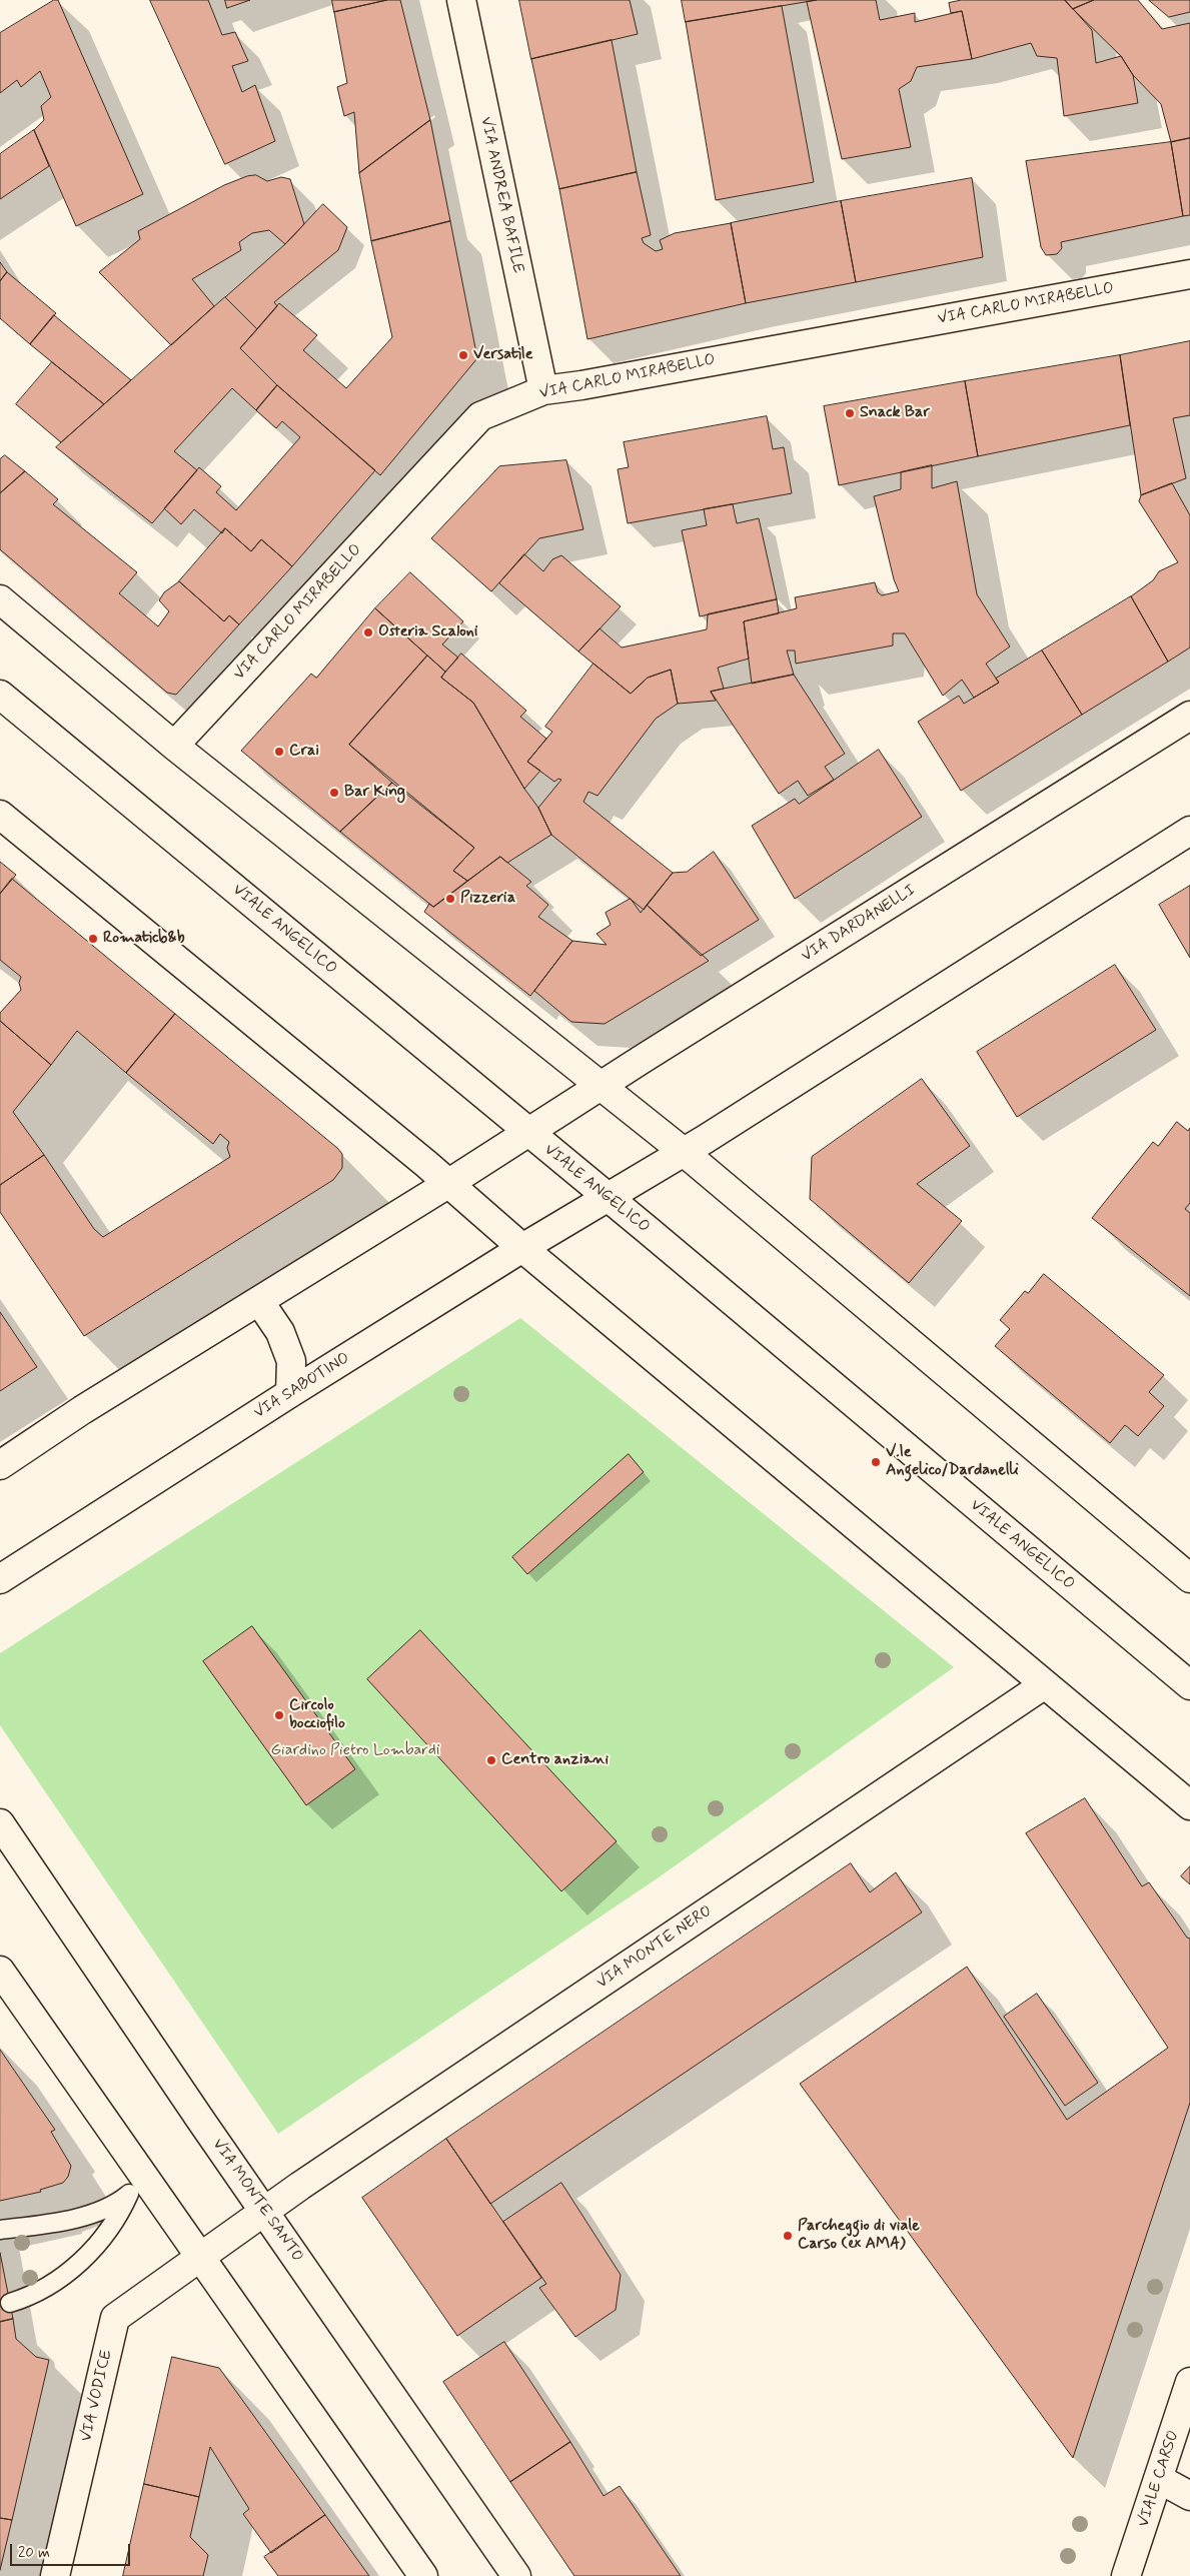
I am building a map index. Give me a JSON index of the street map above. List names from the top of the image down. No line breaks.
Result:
{"streets":{"street":["VIA ANDREA BAFILE","VIA CARLO MIRABELLO","VIA DARDANELLI","VIALE ANGELICO","VIA SABOTINO","VIA MONTE NERO","VIA MONTE SANTO","VIA VODICE","VIALE CARSO"]},"crossings":[["VIA ANDREA BAFILE","VIA CARLO MIRABELLO"],["VIA DARDANELLI","VIALE ANGELICO"],["VIALE ANGELICO","VIA SABOTINO"],["VIA MONTE NERO","VIA MONTE SANTO"],["VIA MONTE NERO","VIA VODICE"]],"parks":["Giardino Pietro Lombardi"],"places":["Versatile","Snack Bar","Osteria Scaloni","Crai","Bar King","Pizzeria","Romaticb&b","V.le Angelico/Dardanelli","Circolo bocciofilo","Centro anziani","Parcheggio di viale Carso (ex AMA)"],"scale_bar":"20 m"}
